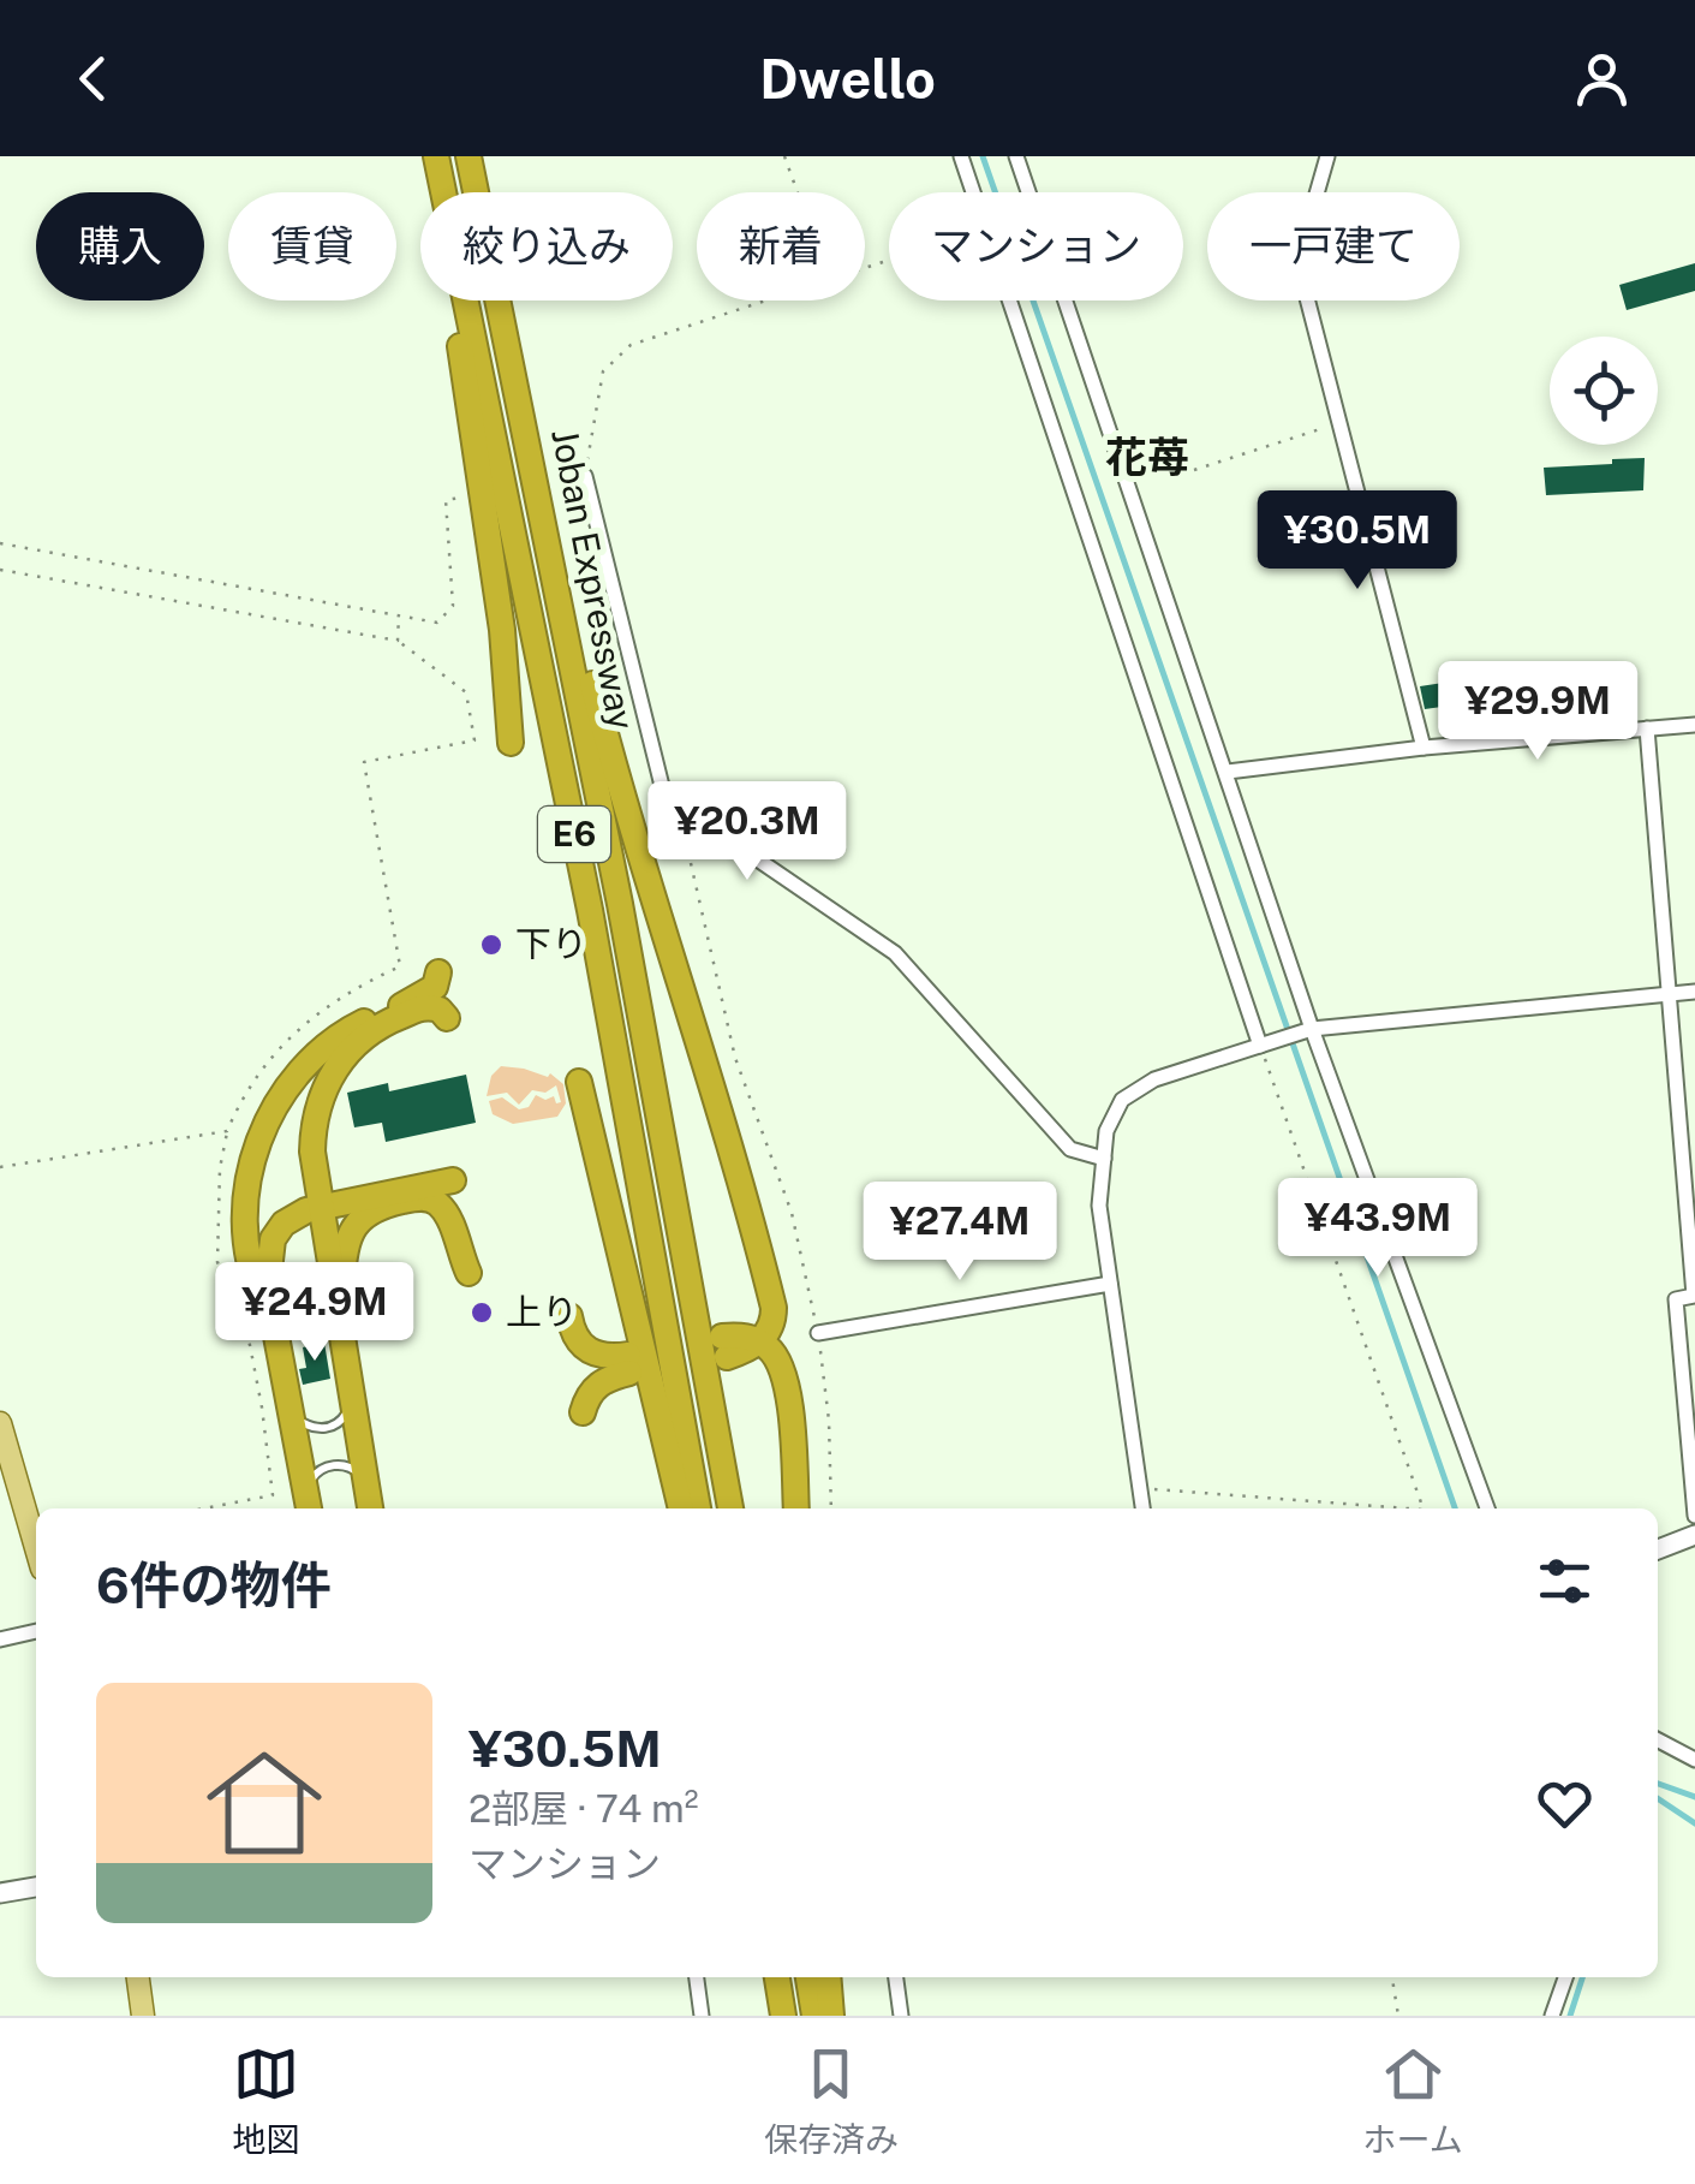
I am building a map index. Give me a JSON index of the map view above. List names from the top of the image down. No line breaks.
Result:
{"streets":{"highway":["Joban Expressway","E6"]},"districts":["花苺"],"places":["下り","上り"],"page":{"header":"Dwello","chip":["購入","賃貸","絞り込み","新着","マンション","一戸建て"],"price":["¥30.5M","¥29.9M","¥20.3M","¥43.9M","¥27.4M","¥24.9M"],"heading":"6件の物件","list":[{"name":"¥30.5M","note":"2部屋 · 74 m² · マンション"}],"tabs":["地図","保存済み","ホーム"]}}
